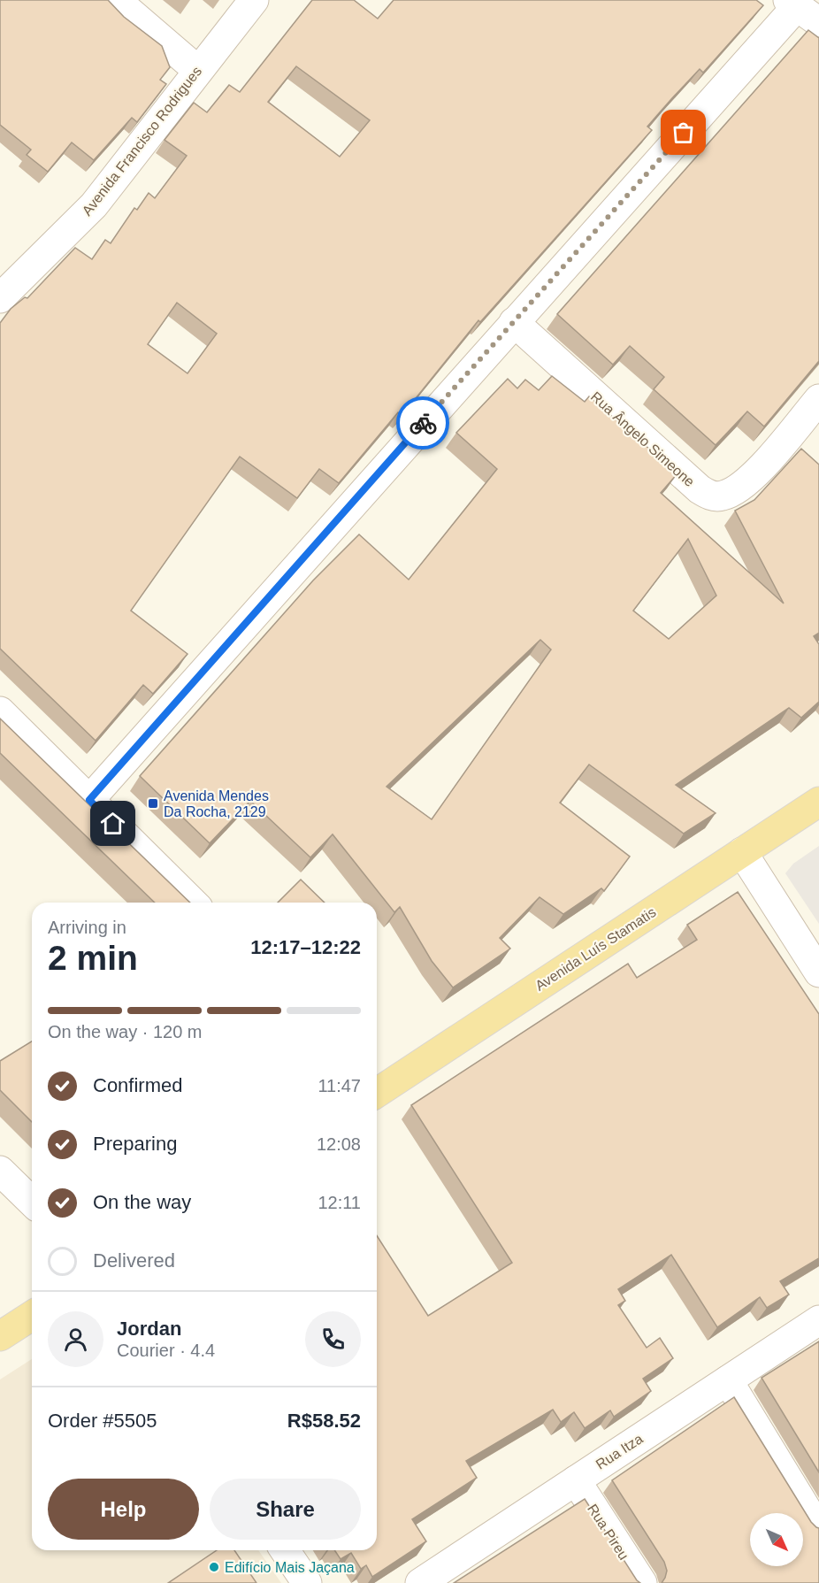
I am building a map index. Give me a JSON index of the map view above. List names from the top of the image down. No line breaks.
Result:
{"streets":{"main road":["Avenida Luís Stamatis"],"street":["Avenida Francisco Rodrigues","Rua Ângelo Simeone","Rua Itza","Rua Pireu"]},"crossings":[["Rua Itza","Rua Pireu"]],"places":{"transit":["Avenida Mendes Da Rocha, 2129"],"other":["Edifício Mais Jaçana"]},"north":"bottom right","page":{"heading":["2 min","Arriving in","12:17–12:22"],"panel":["Jordan","Courier · 4.4","Order #5505","R$58.52"],"bar":"On the way · 120 m","list":[["Confirmed","11:47"],["Preparing","12:08"],["On the way","12:11"],"Delivered"],"buttons":["Help","Share"]}}
